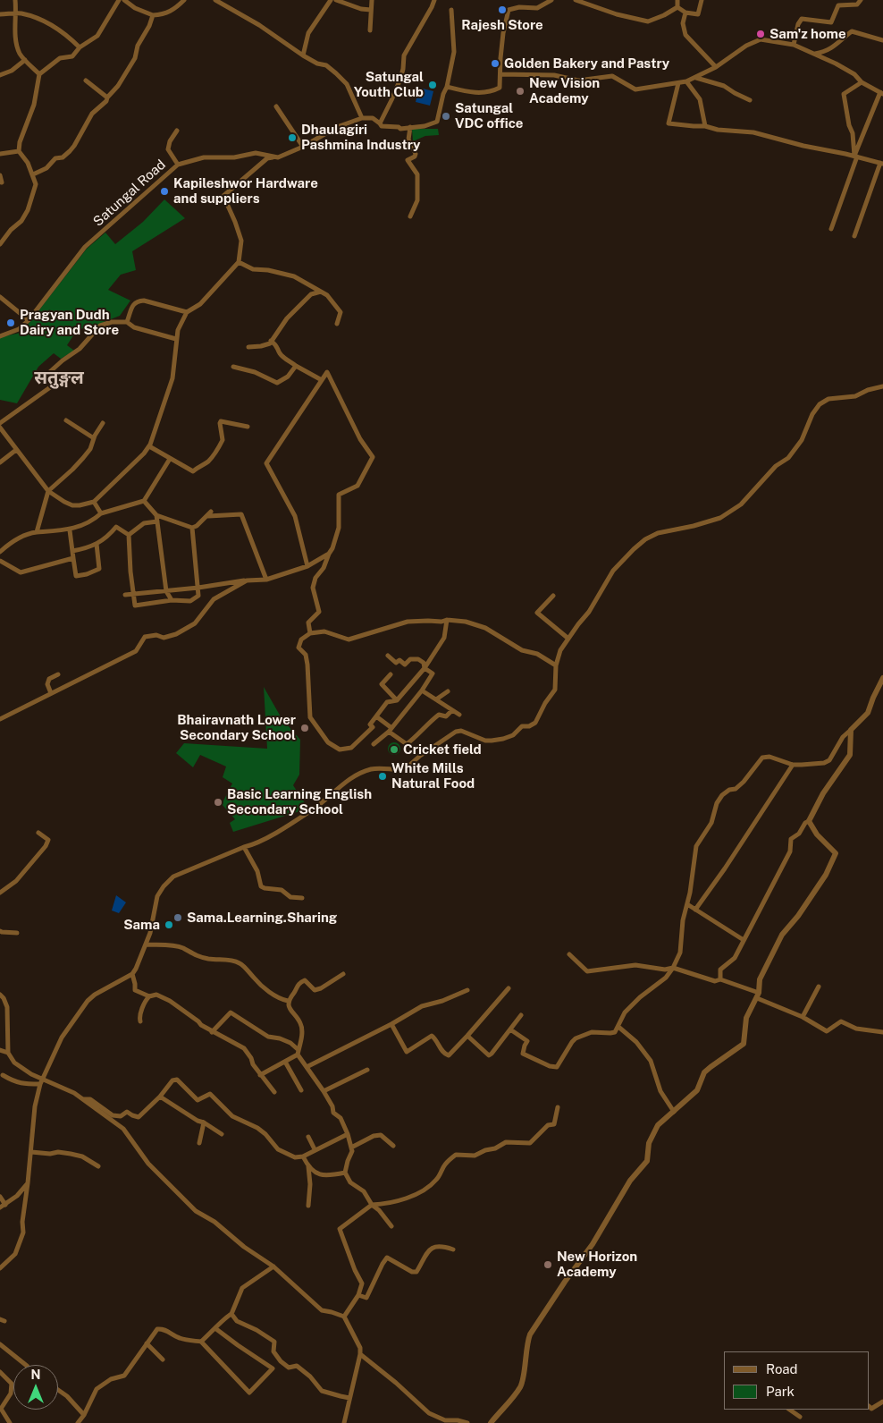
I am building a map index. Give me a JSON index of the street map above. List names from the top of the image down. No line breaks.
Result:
{"streets":{"street":["Satungal Road"]},"districts":["सतुङ्गल"],"places":["Rajesh Store","Sam'z home","Golden Bakery and Pastry","Satungal Youth Club","New Vision Academy","Satungal VDC office","Dhaulagiri Pashmina Industry","Kapileshwor Hardware and suppliers","Pragyan Dudh Dairy and Store","Bhairavnath Lower Secondary School","Cricket field","White Mills Natural Food","Basic Learning English Secondary School","Sama.Learning.Sharing","Sama","New Horizon Academy"],"legend":["Road","Park"],"north":"top"}
